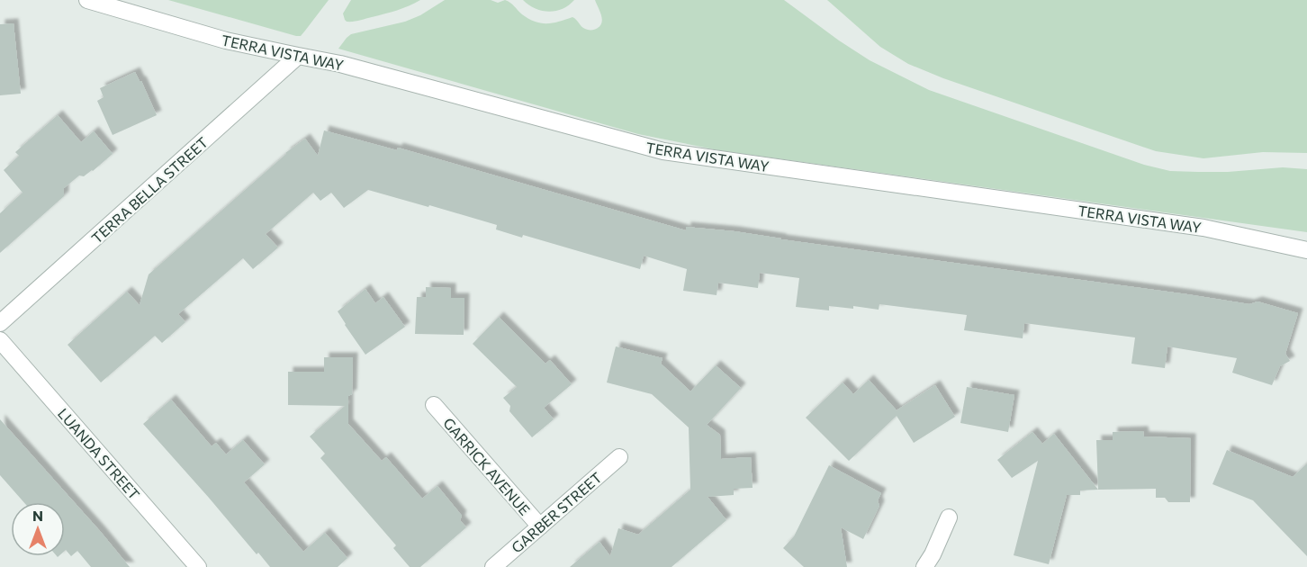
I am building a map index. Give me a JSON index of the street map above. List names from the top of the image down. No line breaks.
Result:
{"streets":{"street":["TERRA VISTA WAY","TERRA BELLA STREET","LUANDA STREET","GARRICK AVENUE","GARBER STREET"]},"crossings":[["TERRA VISTA WAY","TERRA BELLA STREET"],["GARRICK AVENUE","GARBER STREET"]],"north":"top"}
